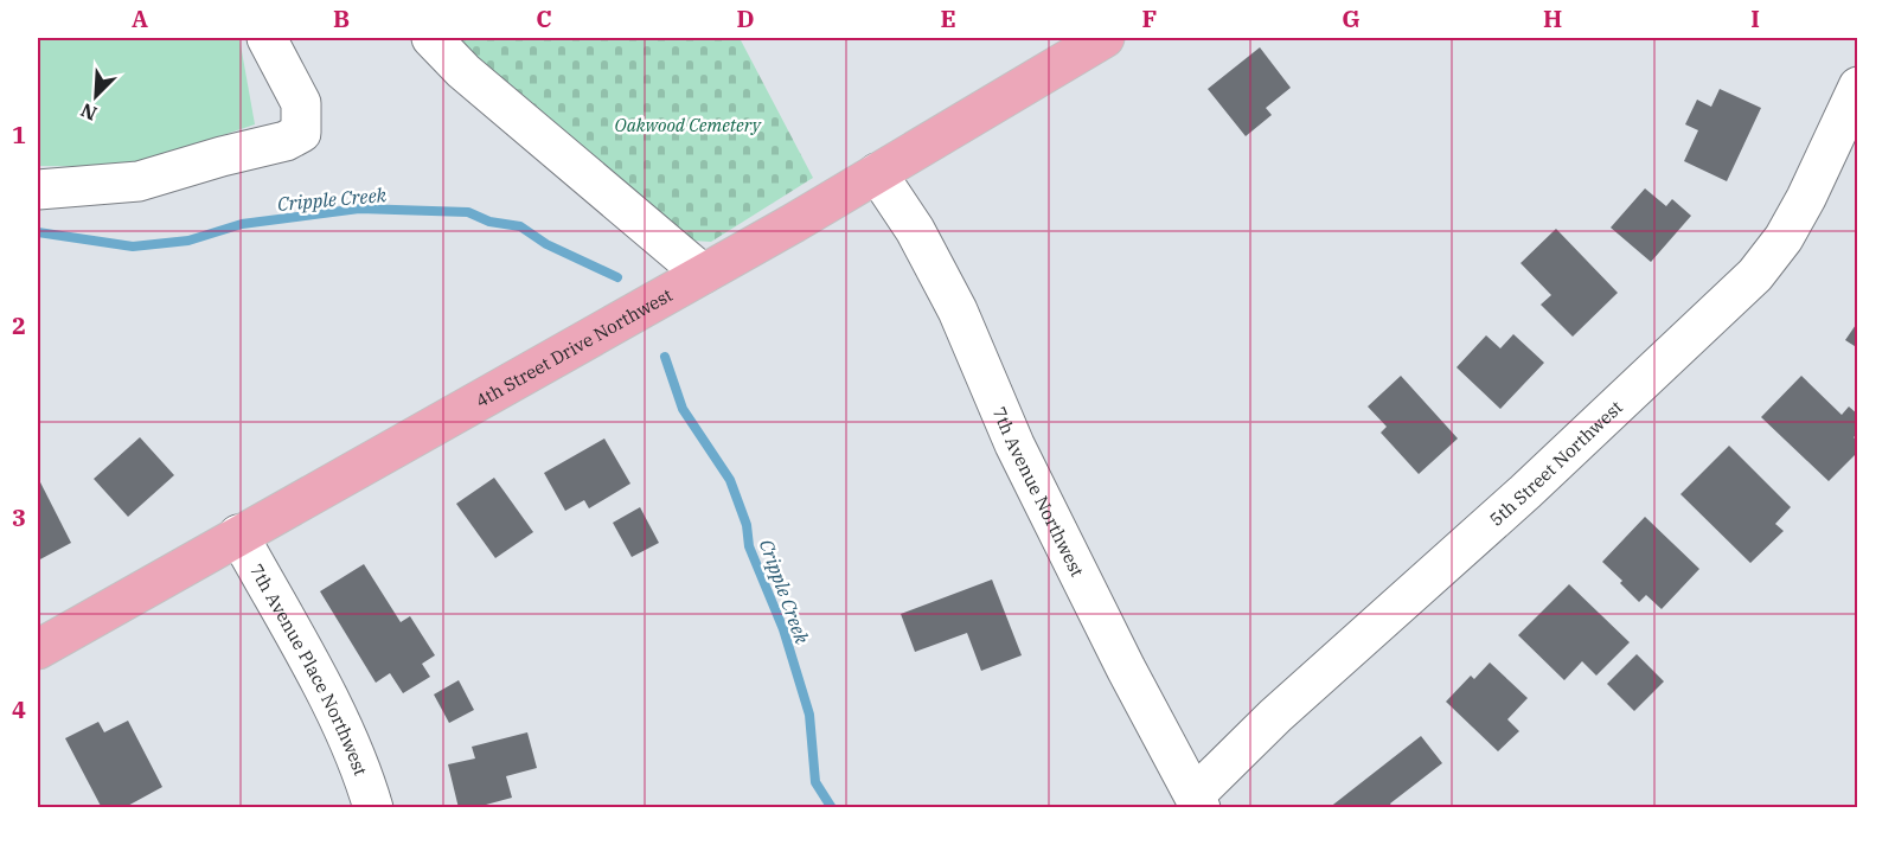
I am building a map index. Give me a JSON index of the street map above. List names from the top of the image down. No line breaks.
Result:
{"streets":{"main road":["4th Street Drive Northwest"],"street":["5th Street Northwest","7th Avenue Northwest","7th Avenue Place Northwest"]},"crossings":[["4th Street Drive Northwest","7th Avenue Northwest"],["4th Street Drive Northwest","7th Avenue Place Northwest"],["5th Street Northwest","7th Avenue Northwest"]],"water":["Cripple Creek"],"parks":["Oakwood Cemetery"],"north":"bottom left","grid":{"columns":["A","B","C","D","E","F","G","H","I"],"rows":["1","2","3","4"]}}
